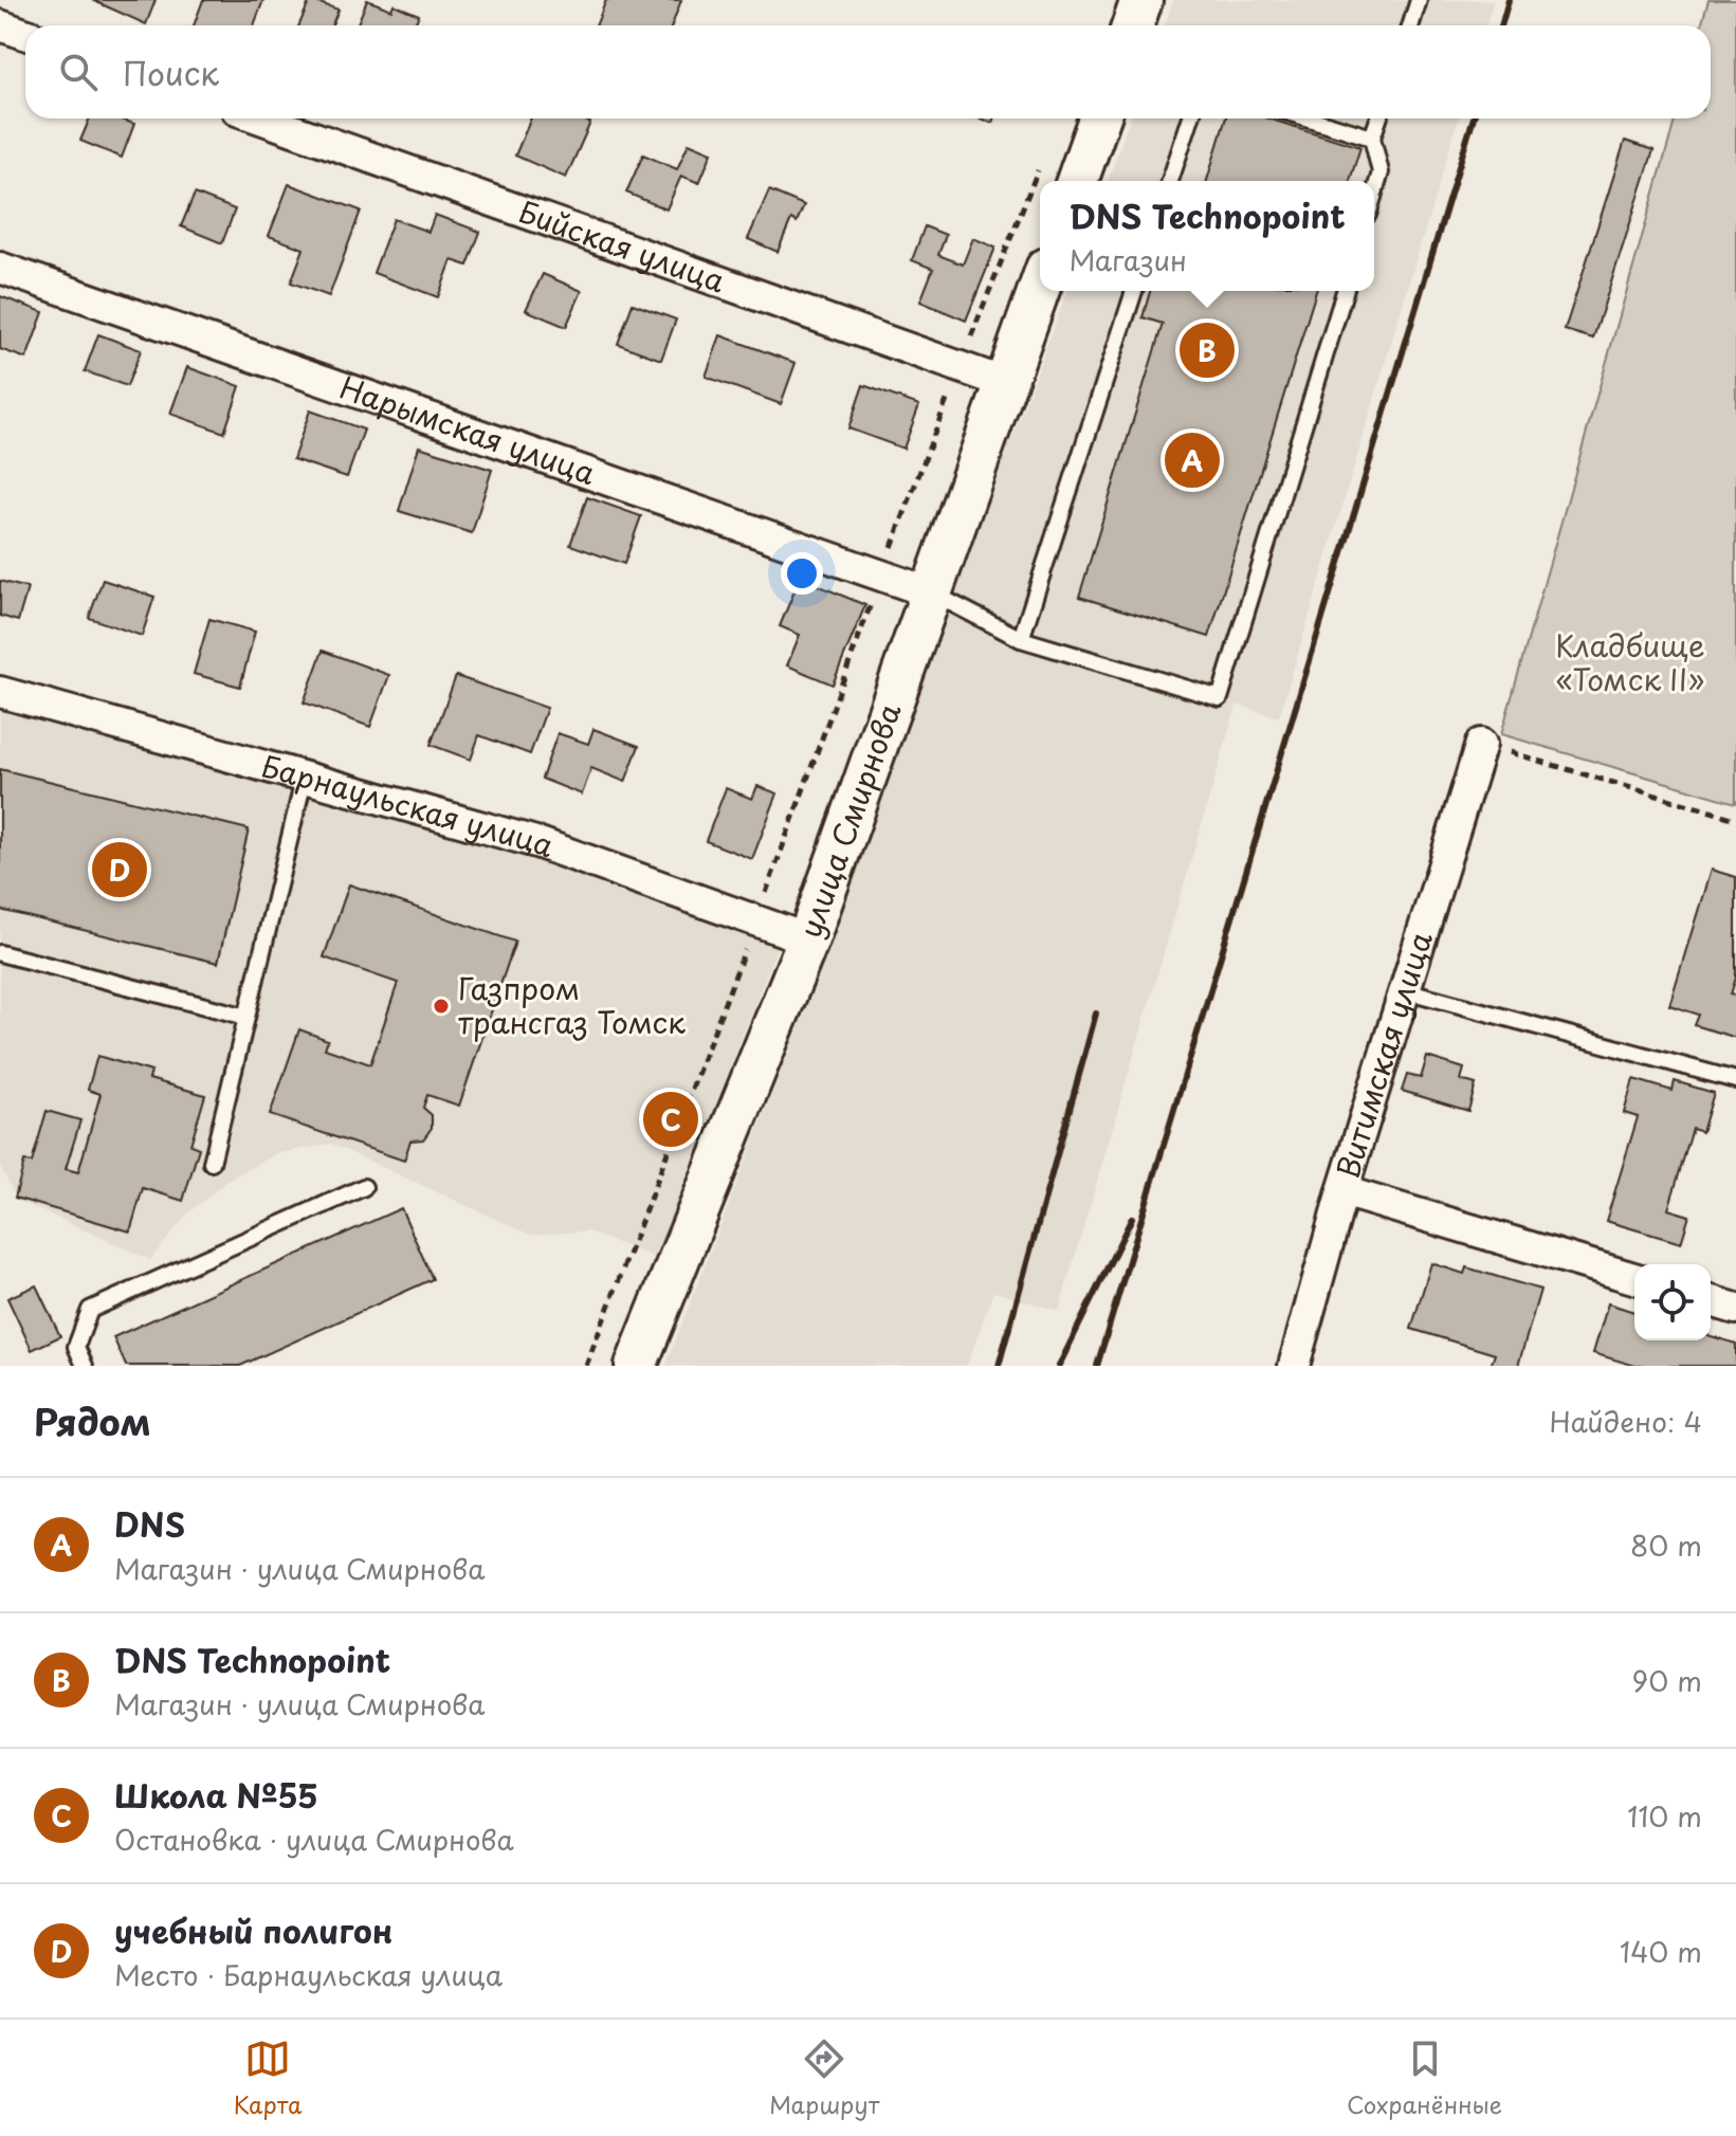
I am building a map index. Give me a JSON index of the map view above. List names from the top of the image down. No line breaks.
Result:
{"streets":{"main road":["улица Смирнова"],"street":["Бийская улица","Нарымская улица","Барнаульская улица","Витимская улица"]},"crossings":[["Бийская улица","улица Смирнова"],["Нарымская улица","улица Смирнова"],["Барнаульская улица","улица Смирнова"]],"parks":["Кладбище «Томск II»"],"places":["Газпром трансгаз Томск"],"page":{"search":"Поиск","popup":["DNS Technopoint","Магазин"],"pins":["B","A","D","C"],"heading":["Рядом","Найдено: 4"],"list":[{"mark":"A","name":"DNS","note":"Магазин · улица Смирнова","value":"80 m"},{"mark":"B","name":"DNS Technopoint","note":"Магазин · улица Смирнова","value":"90 m"},{"mark":"C","name":"Школа №55","note":"Остановка · улица Смирнова","value":"110 m"},{"mark":"D","name":"учебный полигон","note":"Место · Барнаульская улица","value":"140 m"}],"nav":["Карта","Маршрут","Сохранённые"]}}
